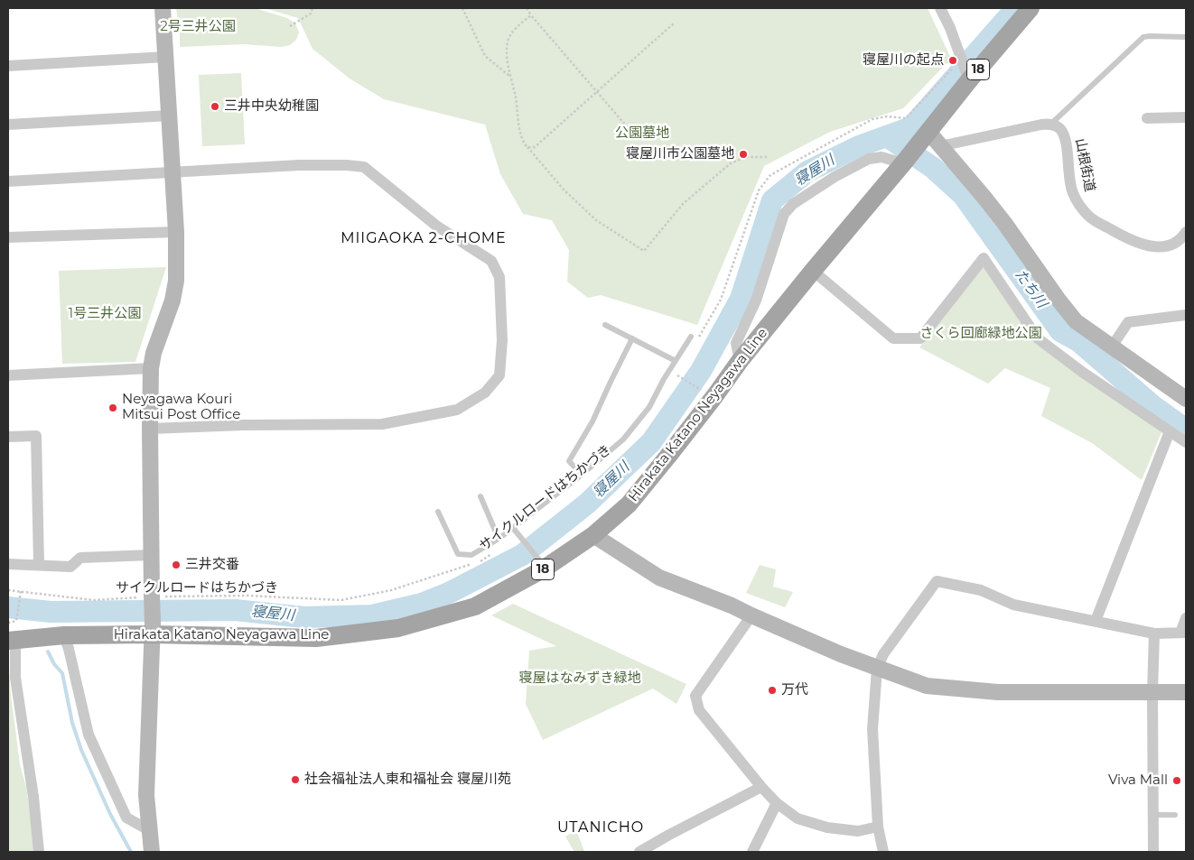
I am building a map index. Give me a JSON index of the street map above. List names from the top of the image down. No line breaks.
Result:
{"streets":{"main road":["18","Hirakata Katano Neyagawa Line"],"street":["山根街道"],"path":["サイクルロードはちかづき"]},"districts":["MIIGAOKA 2-CHOME","UTANICHO"],"water":["寝屋川","たち川"],"parks":["2号三井公園","公園墓地","1号三井公園","さくら回廊緑地公園","寝屋はなみずき緑地"],"places":["寝屋川の起点","三井中央幼稚園","寝屋川市公園墓地","Neyagawa Kouri Mitsui Post Office","三井交番","万代","社会福祉法人東和福祉会 寝屋川苑","Viva Mall"]}
